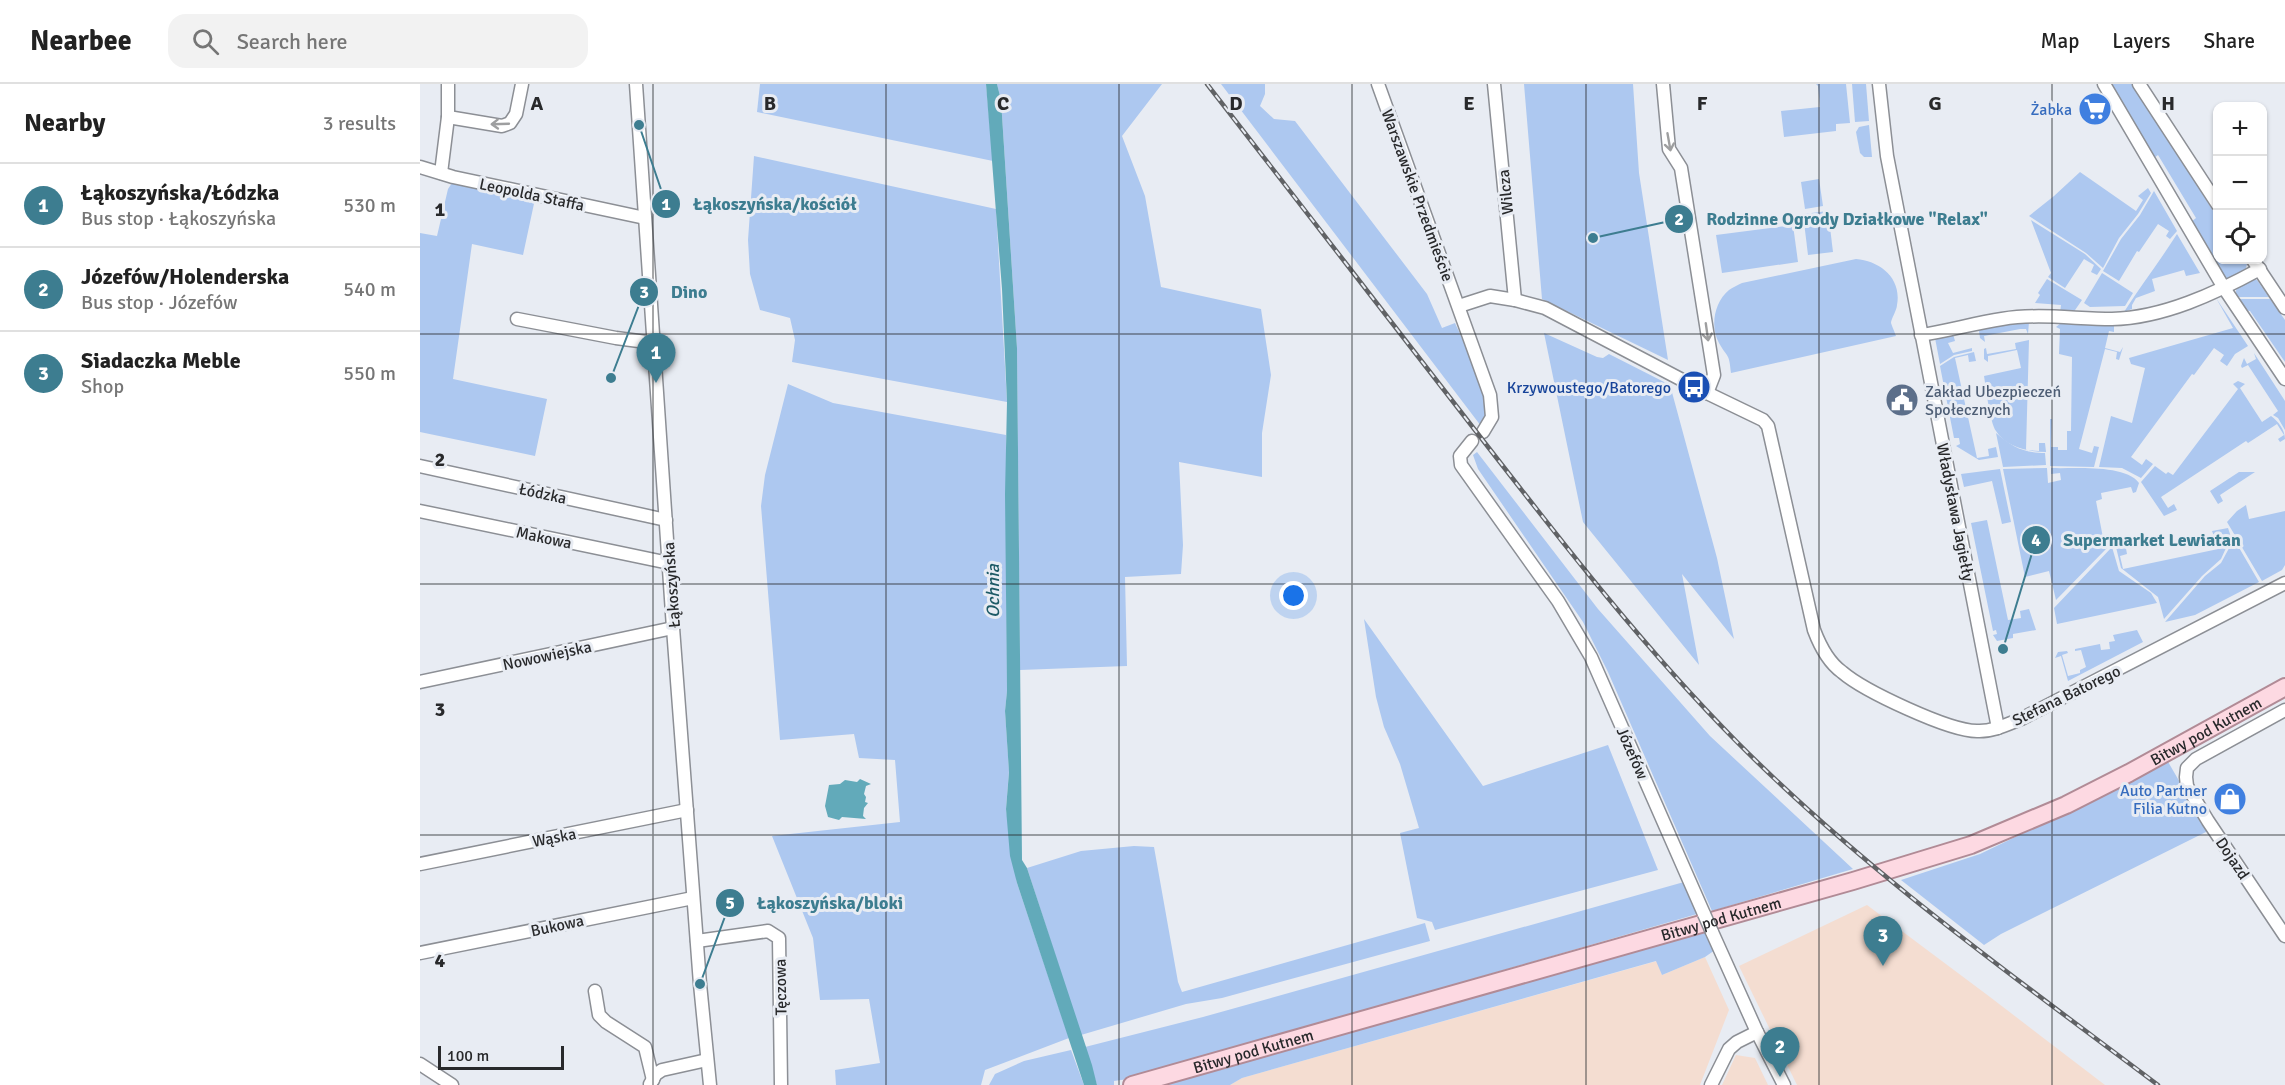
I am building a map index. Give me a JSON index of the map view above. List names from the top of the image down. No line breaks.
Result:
{"streets":{"main road":["Bitwy pod Kutnem"],"street":["Wilcza","Leopolda Staffa","Warszawskie Przedmieście","Łódzka","Władysława Jagiełły","Makowa","Łąkoszyńska","Nowowiejska","Stefana Batorego","Józefów","Wąska","Dojazd","Bukowa","Tęczowa"]},"crossings":[["Wilcza","Stefana Batorego"],["Leopolda Staffa","Łąkoszyńska"],["Warszawskie Przedmieście","Stefana Batorego"],["Łódzka","Łąkoszyńska"],["Władysława Jagiełły","Stefana Batorego"],["Makowa","Łąkoszyńska"],["Łąkoszyńska","Nowowiejska"],["Łąkoszyńska","Wąska"],["Łąkoszyńska","Bukowa"],["Łąkoszyńska","Tęczowa"]],"water":["Ochnia"],"places":{"supermarket":["Żabka"],"other":["Łąkoszyńska/kościół","Rodzinne Ogrody Działkowe \"Relax\"","Dino","Supermarket Lewiatan","Łąkoszyńska/bloki"],"bus stop":["Krzywoustego/Batorego"],"public building":["Zakład Ubezpieczeń Społecznych"],"shop":["Auto Partner Filia Kutno"]},"scale_bar":"100 m","page":{"header":"Nearbee","search":"Search here","nav":["Map","Layers","Share"],"heading":["Nearby","3 results"],"map_buttons":["+","−"],"list":[{"mark":"1","name":"Łąkoszyńska/Łódzka","note":"Bus stop · Łąkoszyńska","value":"530 m"},{"mark":"2","name":"Józefów/Holenderska","note":"Bus stop · Józefów","value":"540 m"},{"mark":"3","name":"Siadaczka Meble","note":"Shop","value":"550 m"}],"pins":["1","3","2"],"scale":"100 m"},"grid":{"columns":["A","B","C","D","E","F","G","H"],"rows":["1","2","3","4"]}}
